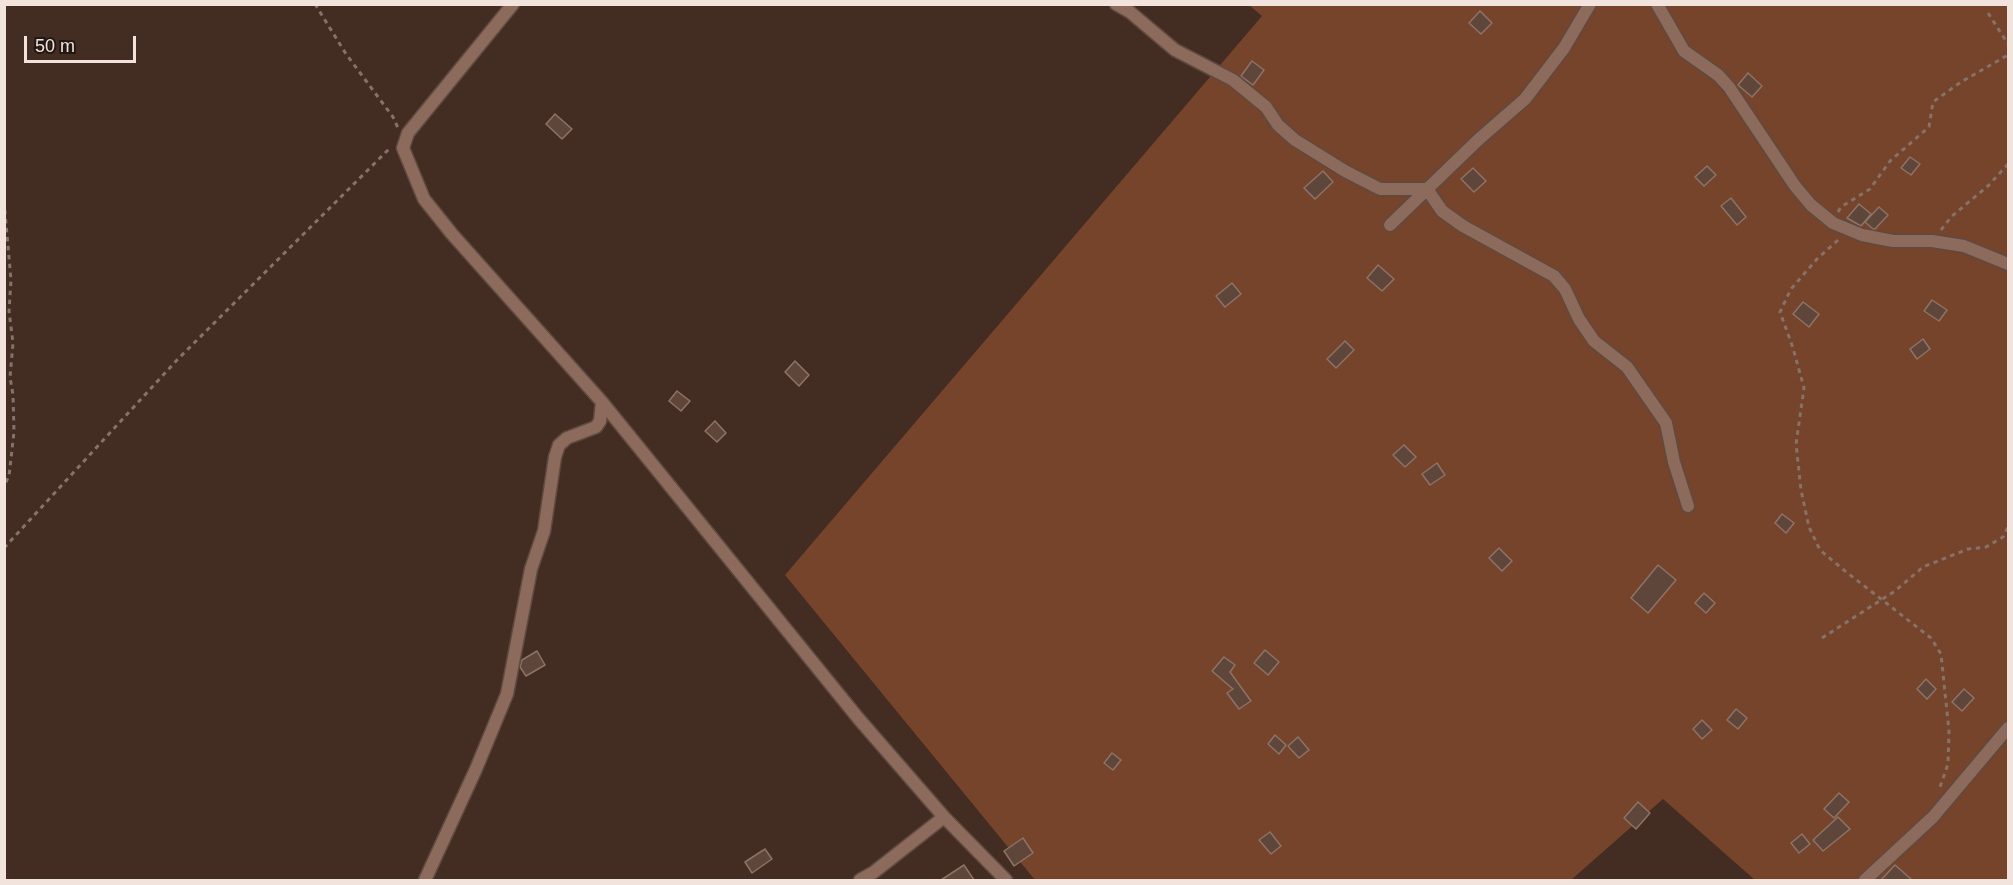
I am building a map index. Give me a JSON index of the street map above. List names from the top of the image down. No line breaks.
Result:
{"scale_bar":"50 m"}
